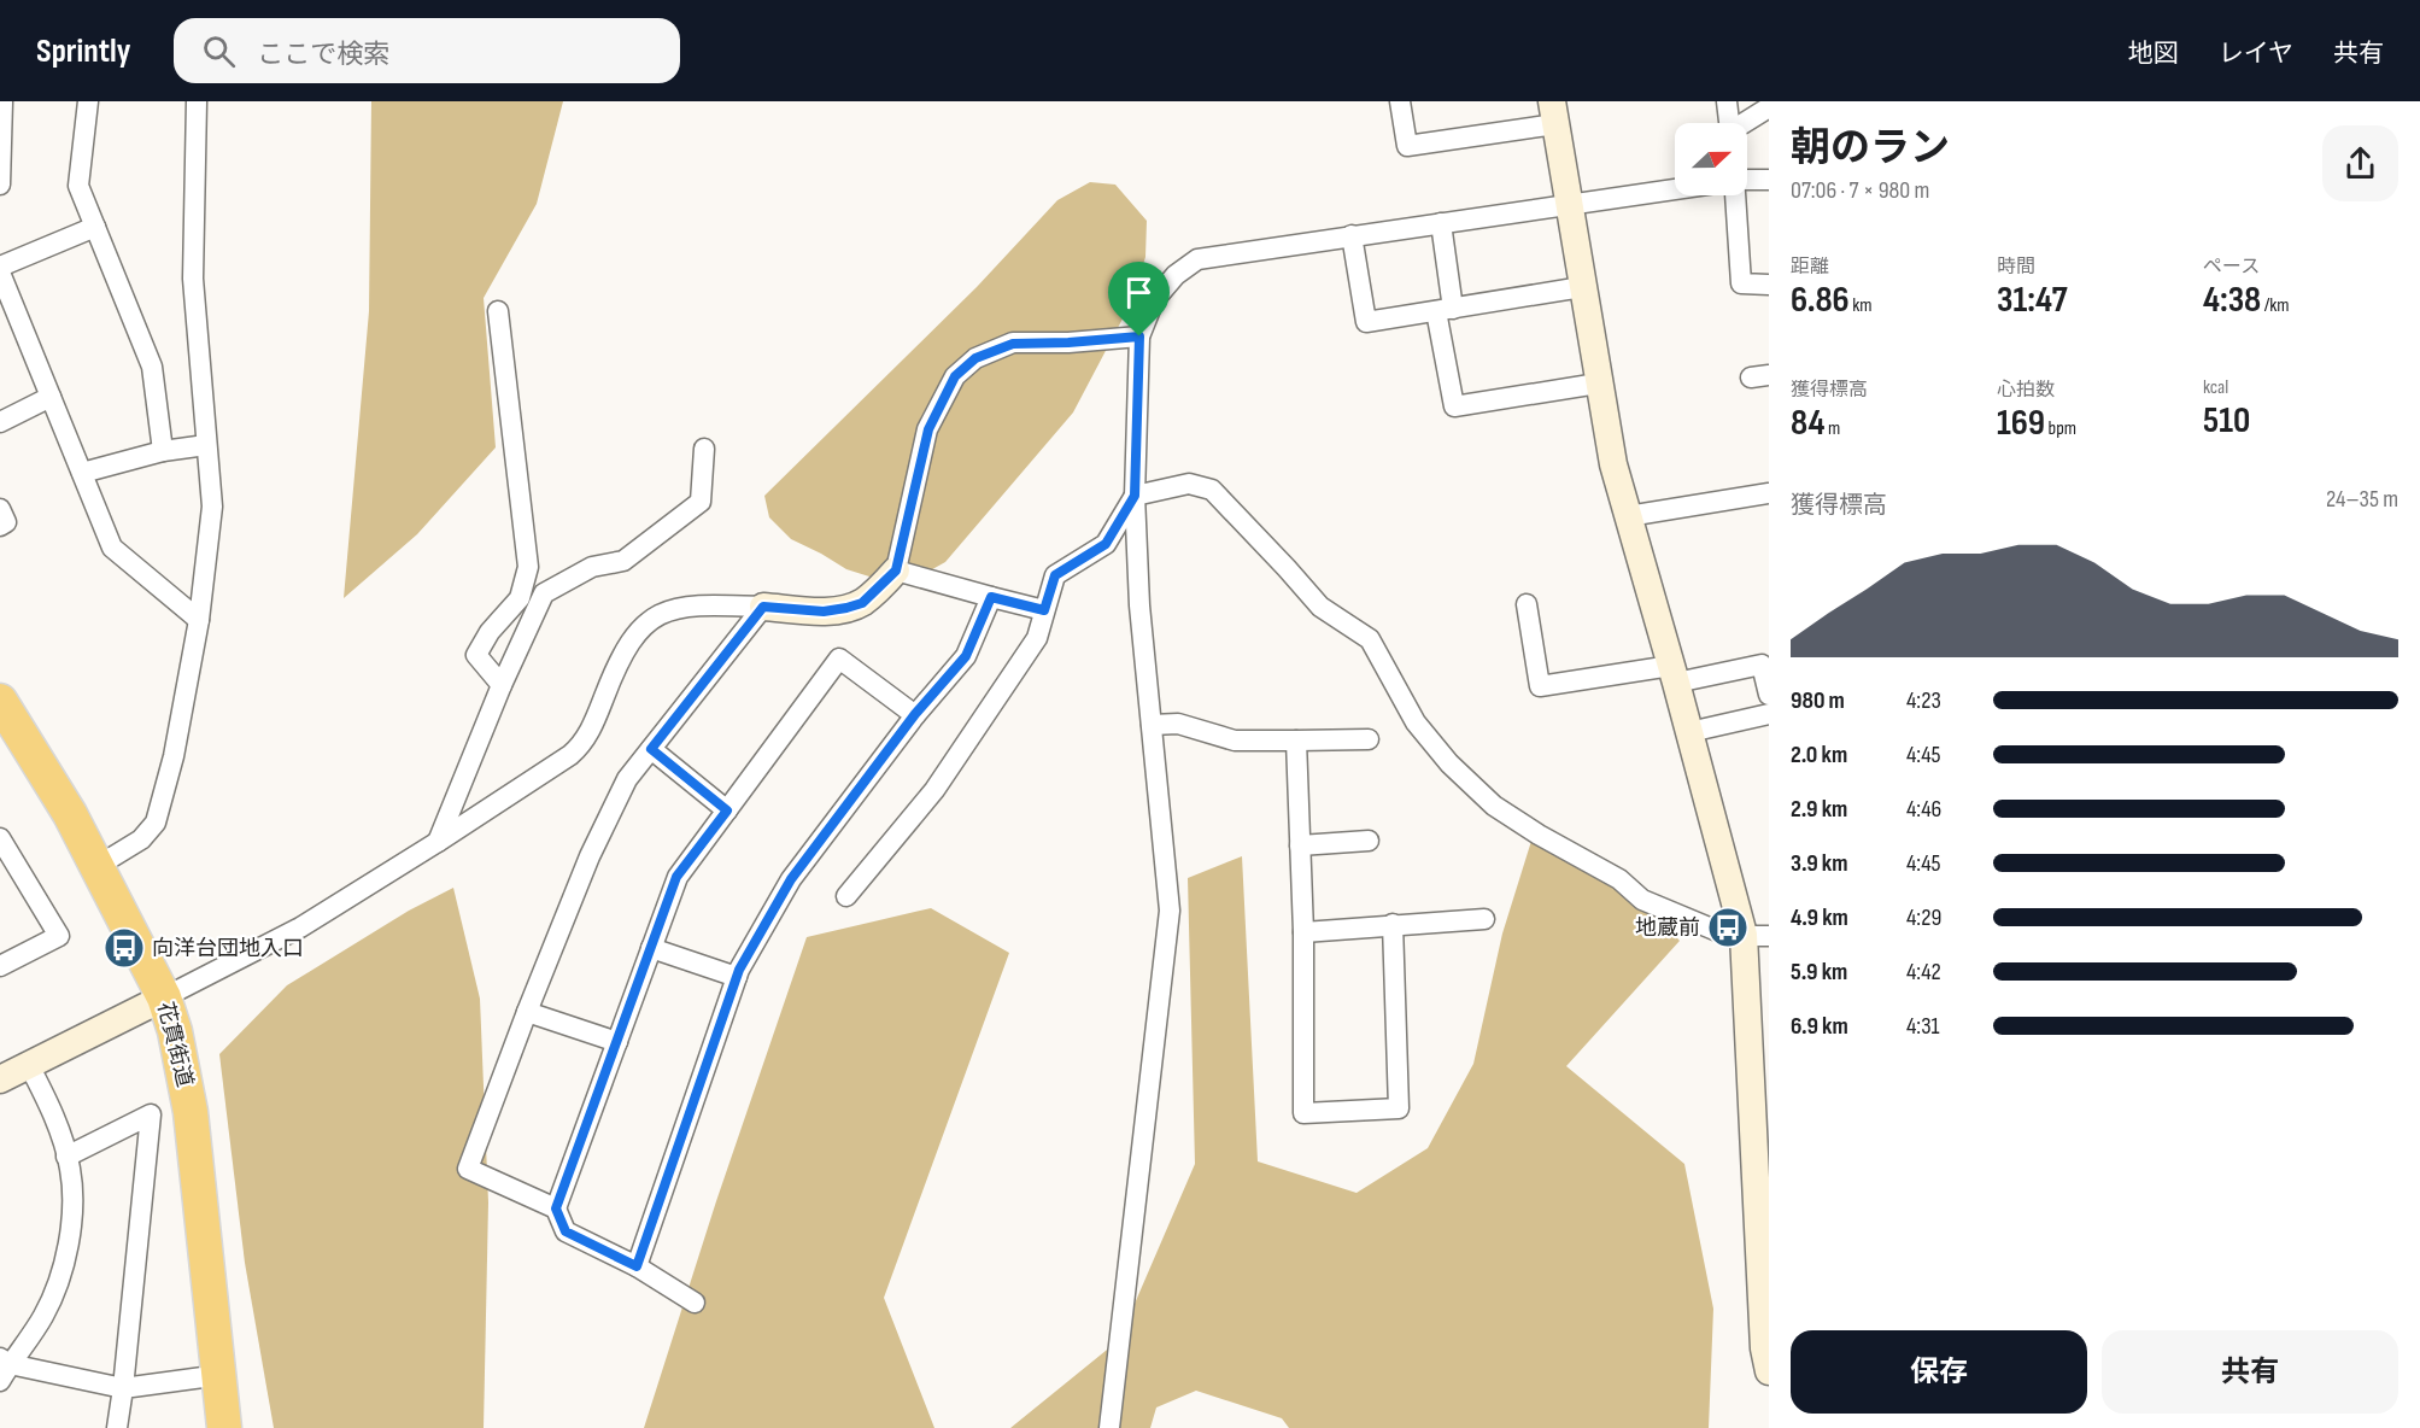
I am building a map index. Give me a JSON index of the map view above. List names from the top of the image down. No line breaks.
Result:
{"streets":{"highway":["花貫街道"]},"places":{"bus stop":["地蔵前","向洋台団地入口"]},"north":"right","page":{"header":"Sprintly","search":"ここで検索","nav":["地図","レイヤ","共有"],"heading":["朝のラン","07:06 · 7 × 980 m"],"stats":[["距離","6.86 km"],["時間","31:47"],["ペース","4:38 /km"],["獲得標高","84 m"],["心拍数","169 bpm"],["kcal","510"]],"chart":["獲得標高","24–35 m"],"list":[{"name":"980 m","note":"4:23"},{"name":"2.0 km","note":"4:45"},{"name":"2.9 km","note":"4:46"},{"name":"3.9 km","note":"4:45"},{"name":"4.9 km","note":"4:29"},{"name":"5.9 km","note":"4:42"},{"name":"6.9 km","note":"4:31"}],"buttons":["保存","共有"]}}
